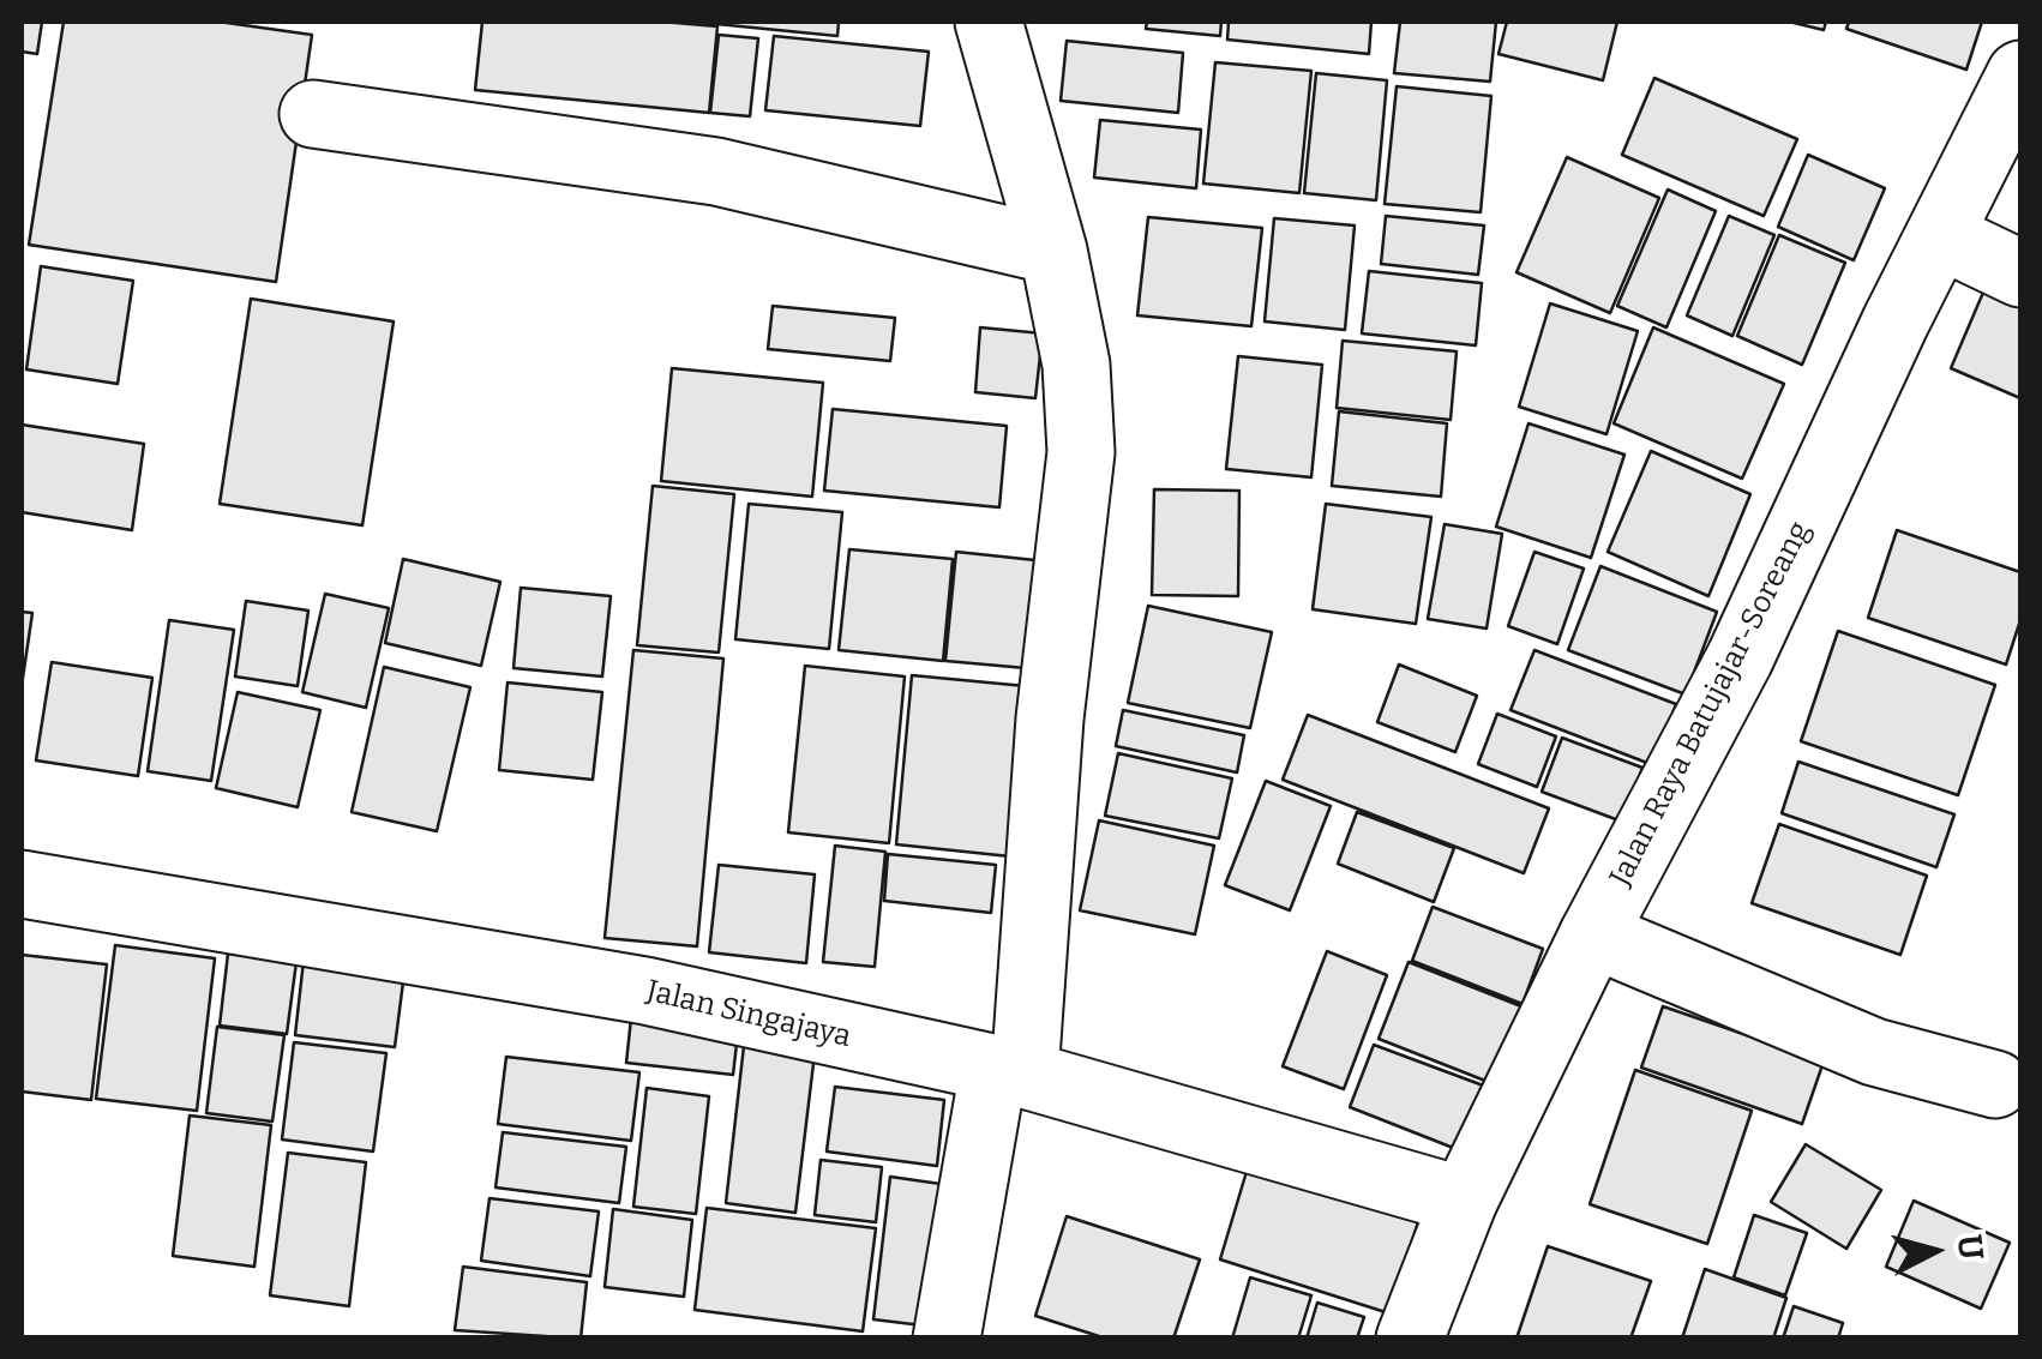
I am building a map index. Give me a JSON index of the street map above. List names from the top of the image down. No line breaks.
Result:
{"streets":{"main road":["Jalan Raya Batujajar-Soreang","Jalan Singajaya"]},"crossings":[["Jalan Raya Batujajar-Soreang","Jalan Singajaya"]],"north":"right"}
